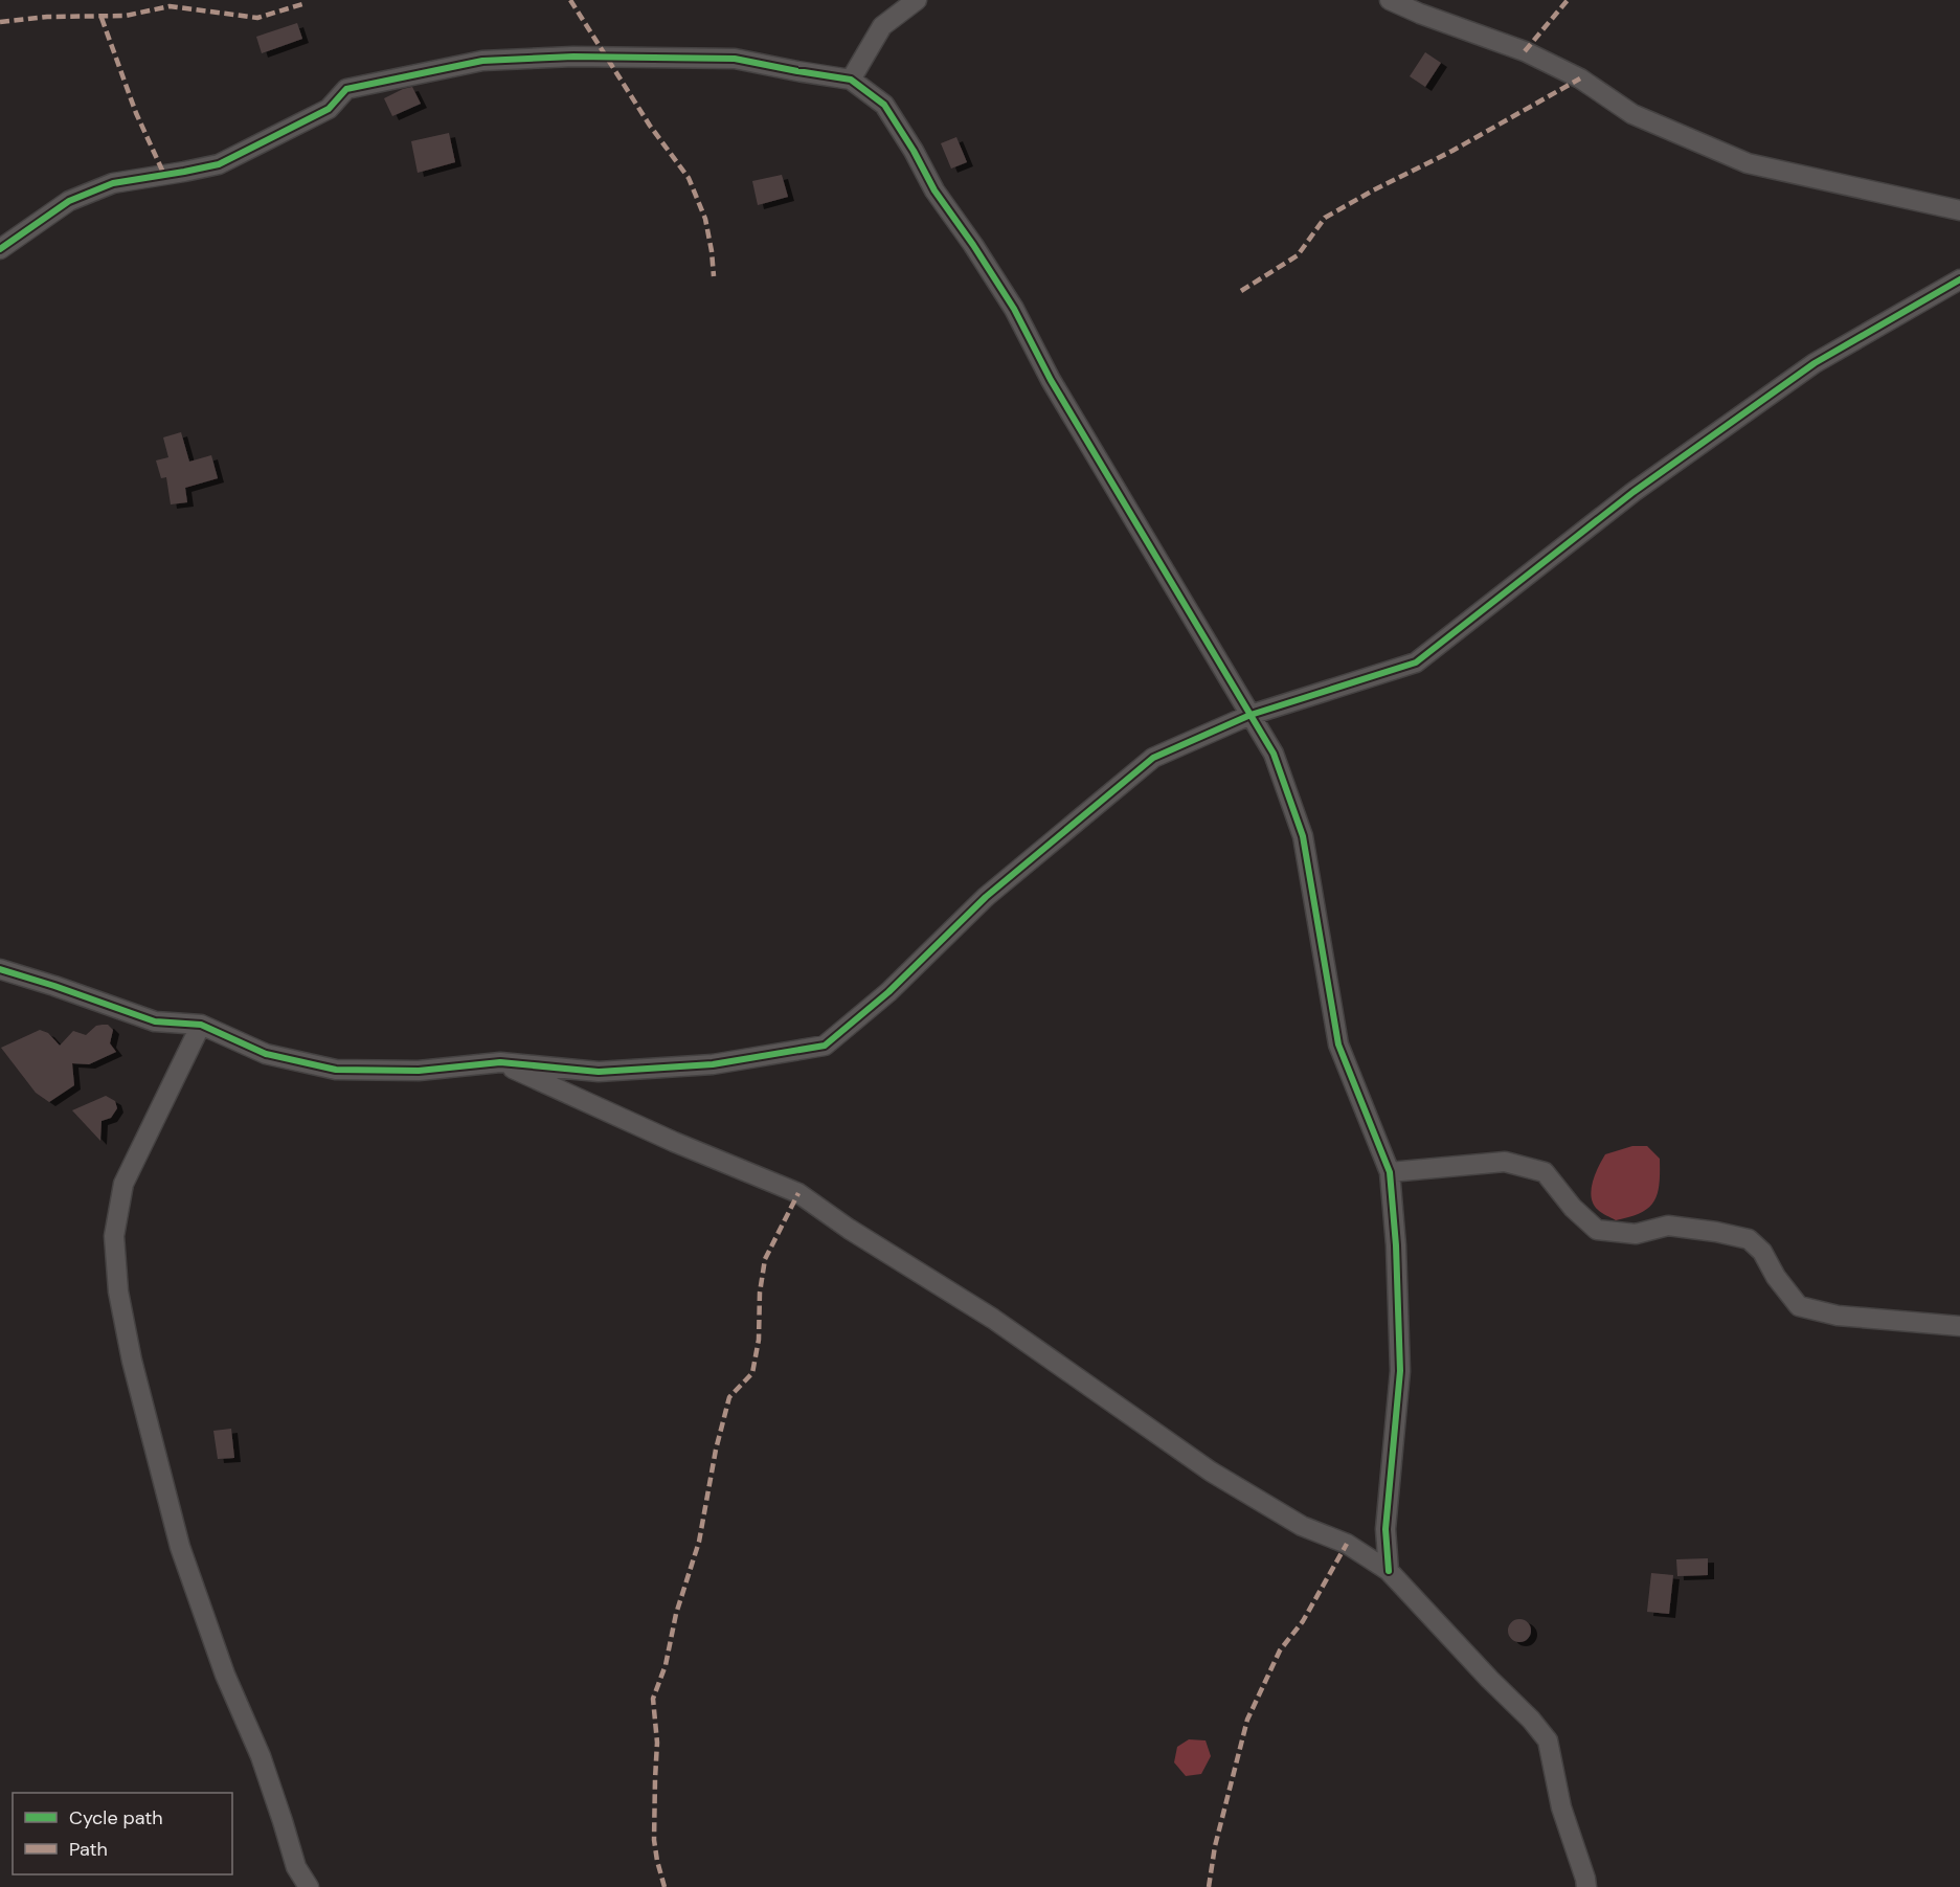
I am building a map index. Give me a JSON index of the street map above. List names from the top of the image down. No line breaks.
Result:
{"legend":["Cycle path","Path"]}
